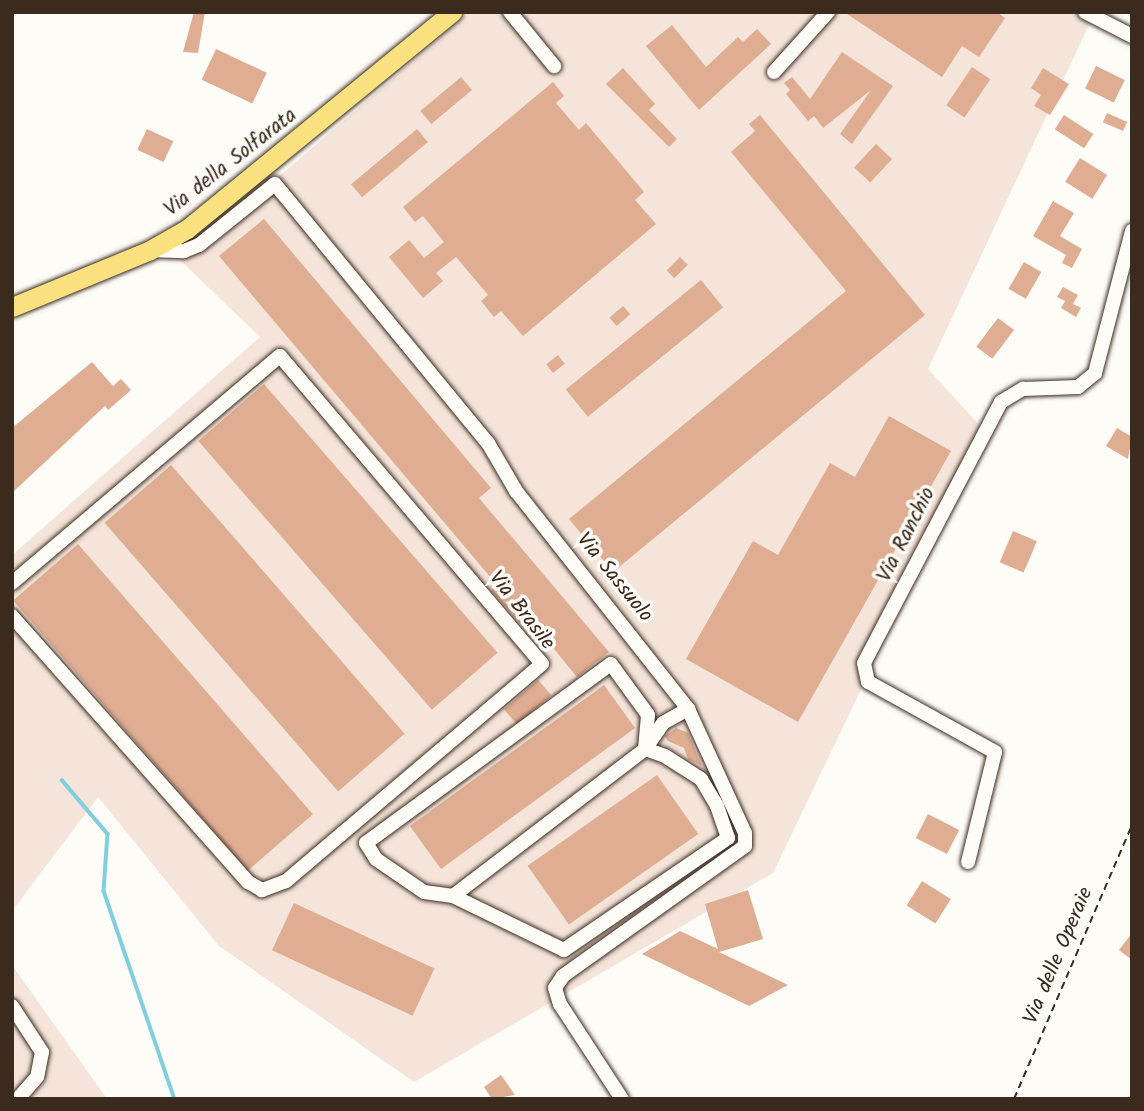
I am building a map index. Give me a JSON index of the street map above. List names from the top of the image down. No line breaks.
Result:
{"streets":{"main road":["Via della Solfarata"],"street":["Via Ranchio","Via Sassuolo","Via Brasile"],"path":["Via delle Operaie"]},"crossings":[["Via della Solfarata","Via Sassuolo"]]}
